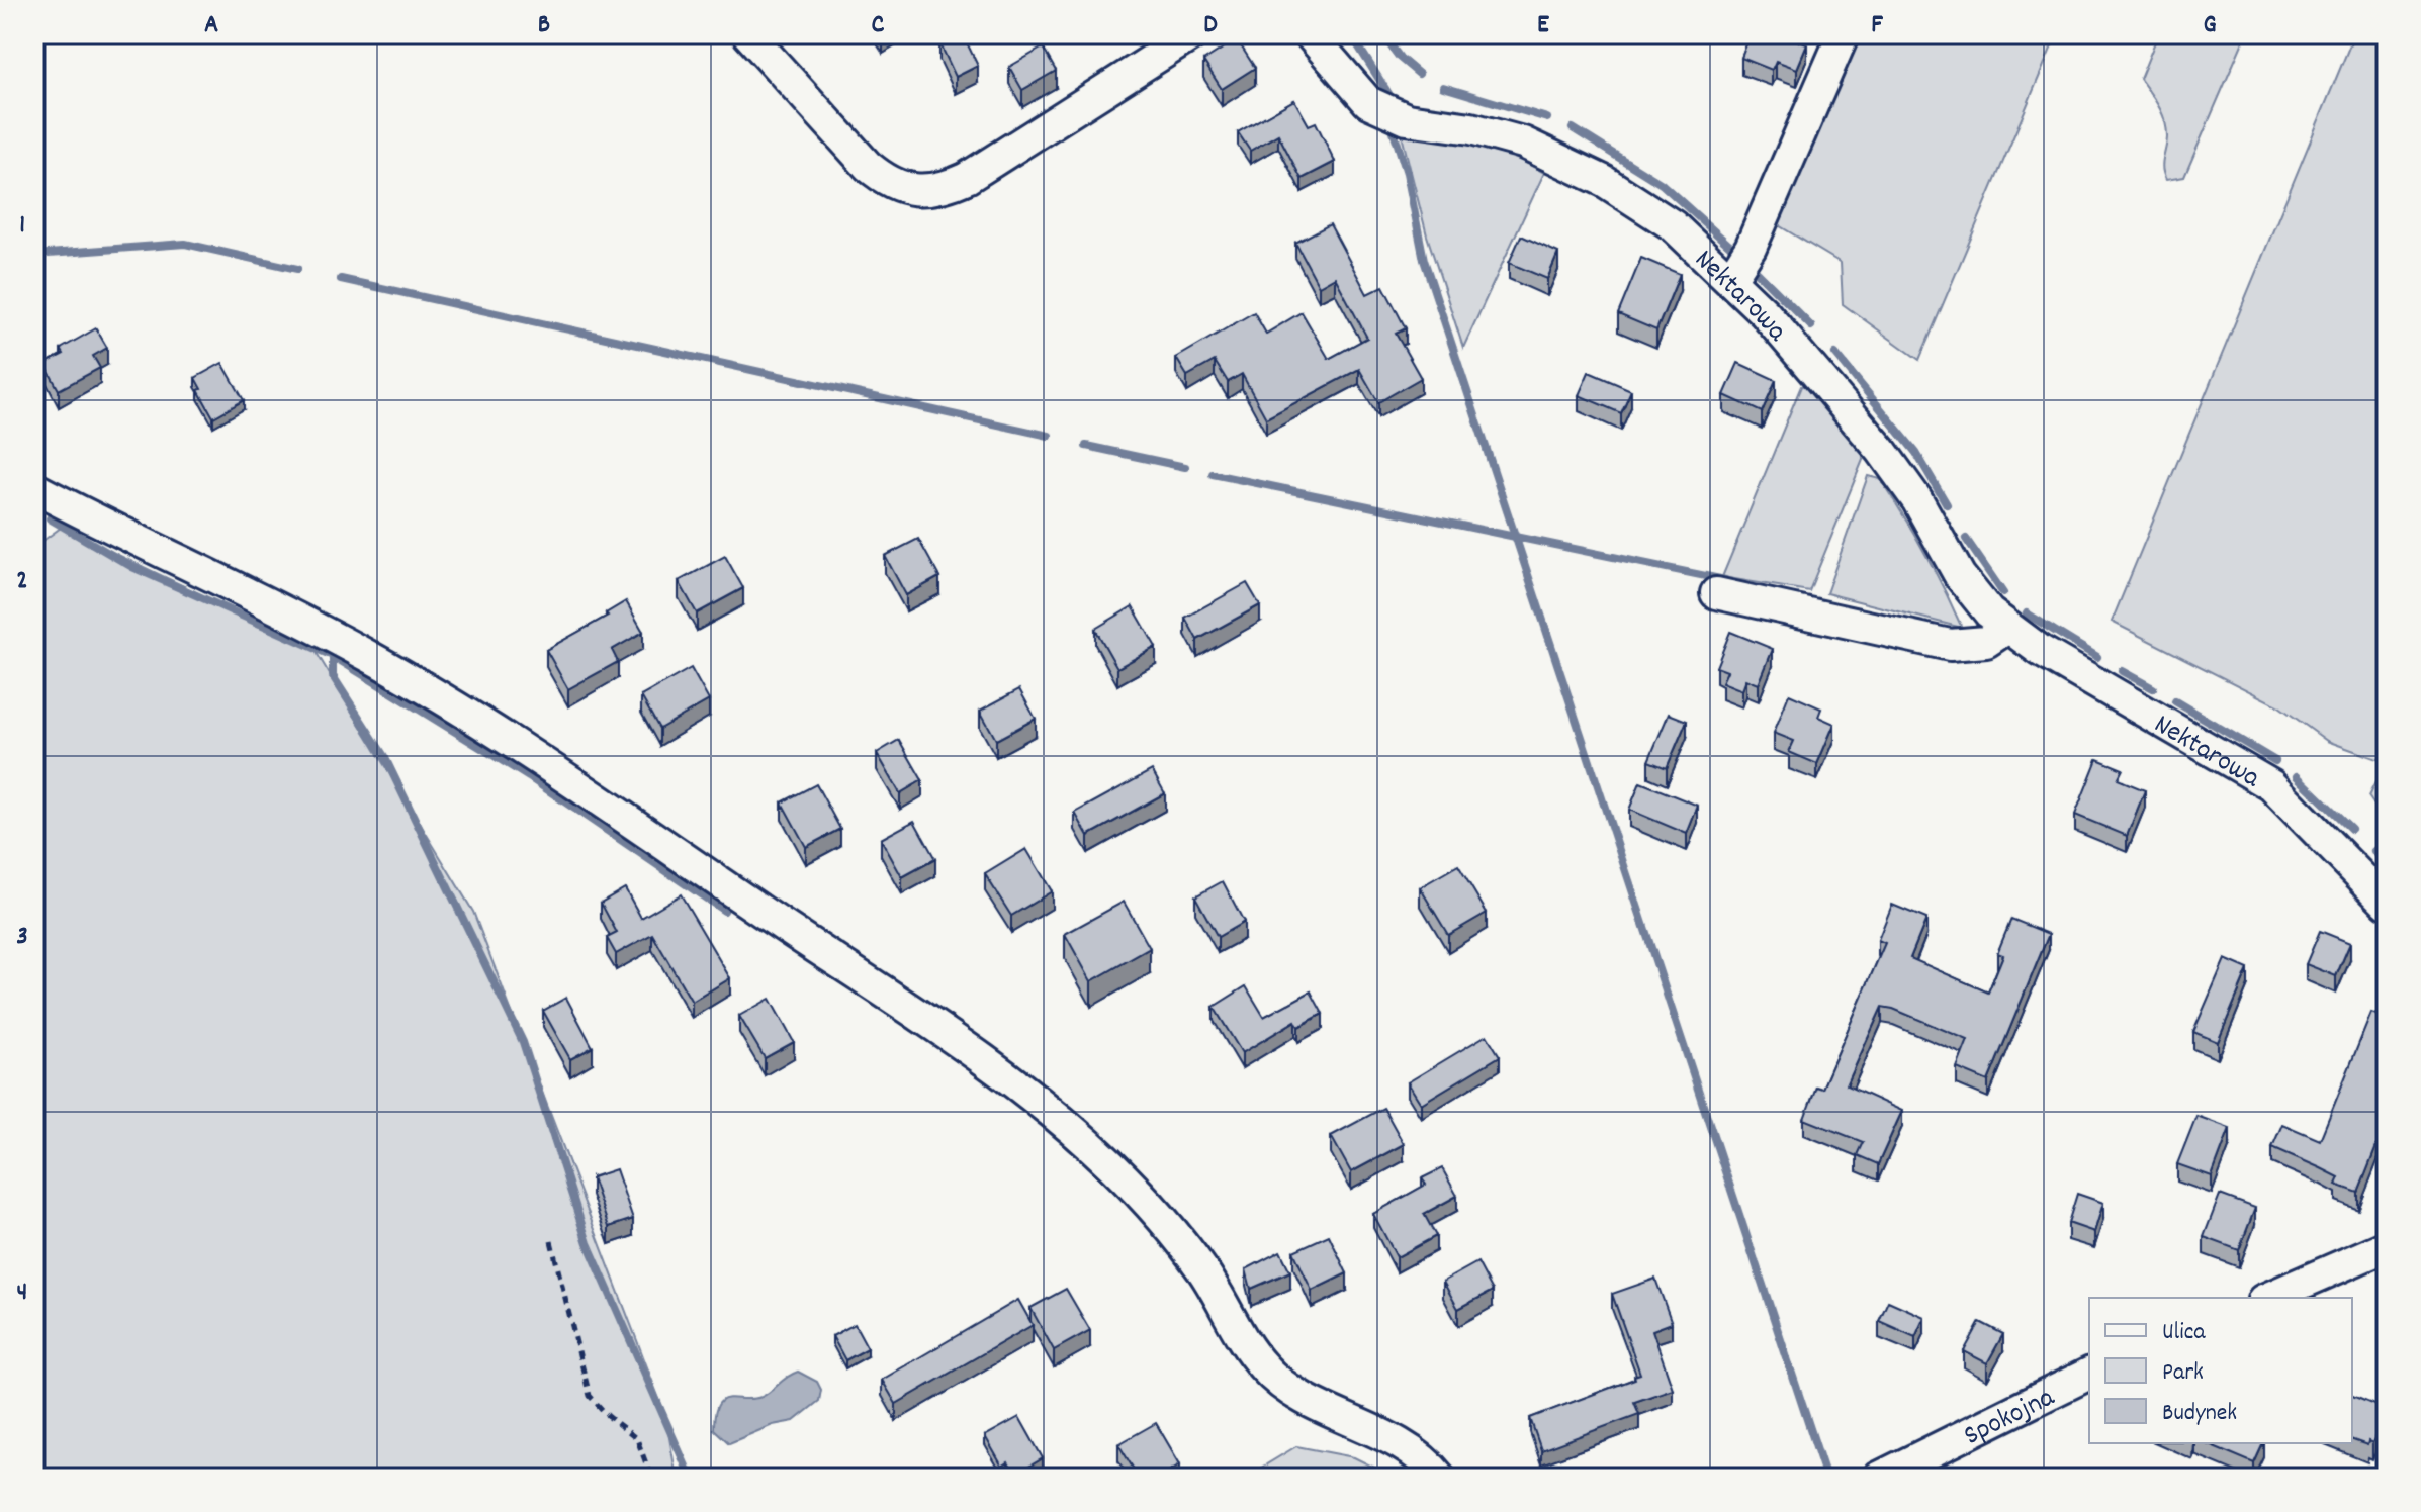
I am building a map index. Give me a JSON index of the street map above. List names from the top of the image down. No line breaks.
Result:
{"streets":{"street":["Nektarowa","Spokojna"]},"legend":["Ulica","Park","Budynek"],"grid":{"columns":["A","B","C","D","E","F","G"],"rows":["1","2","3","4"]}}
